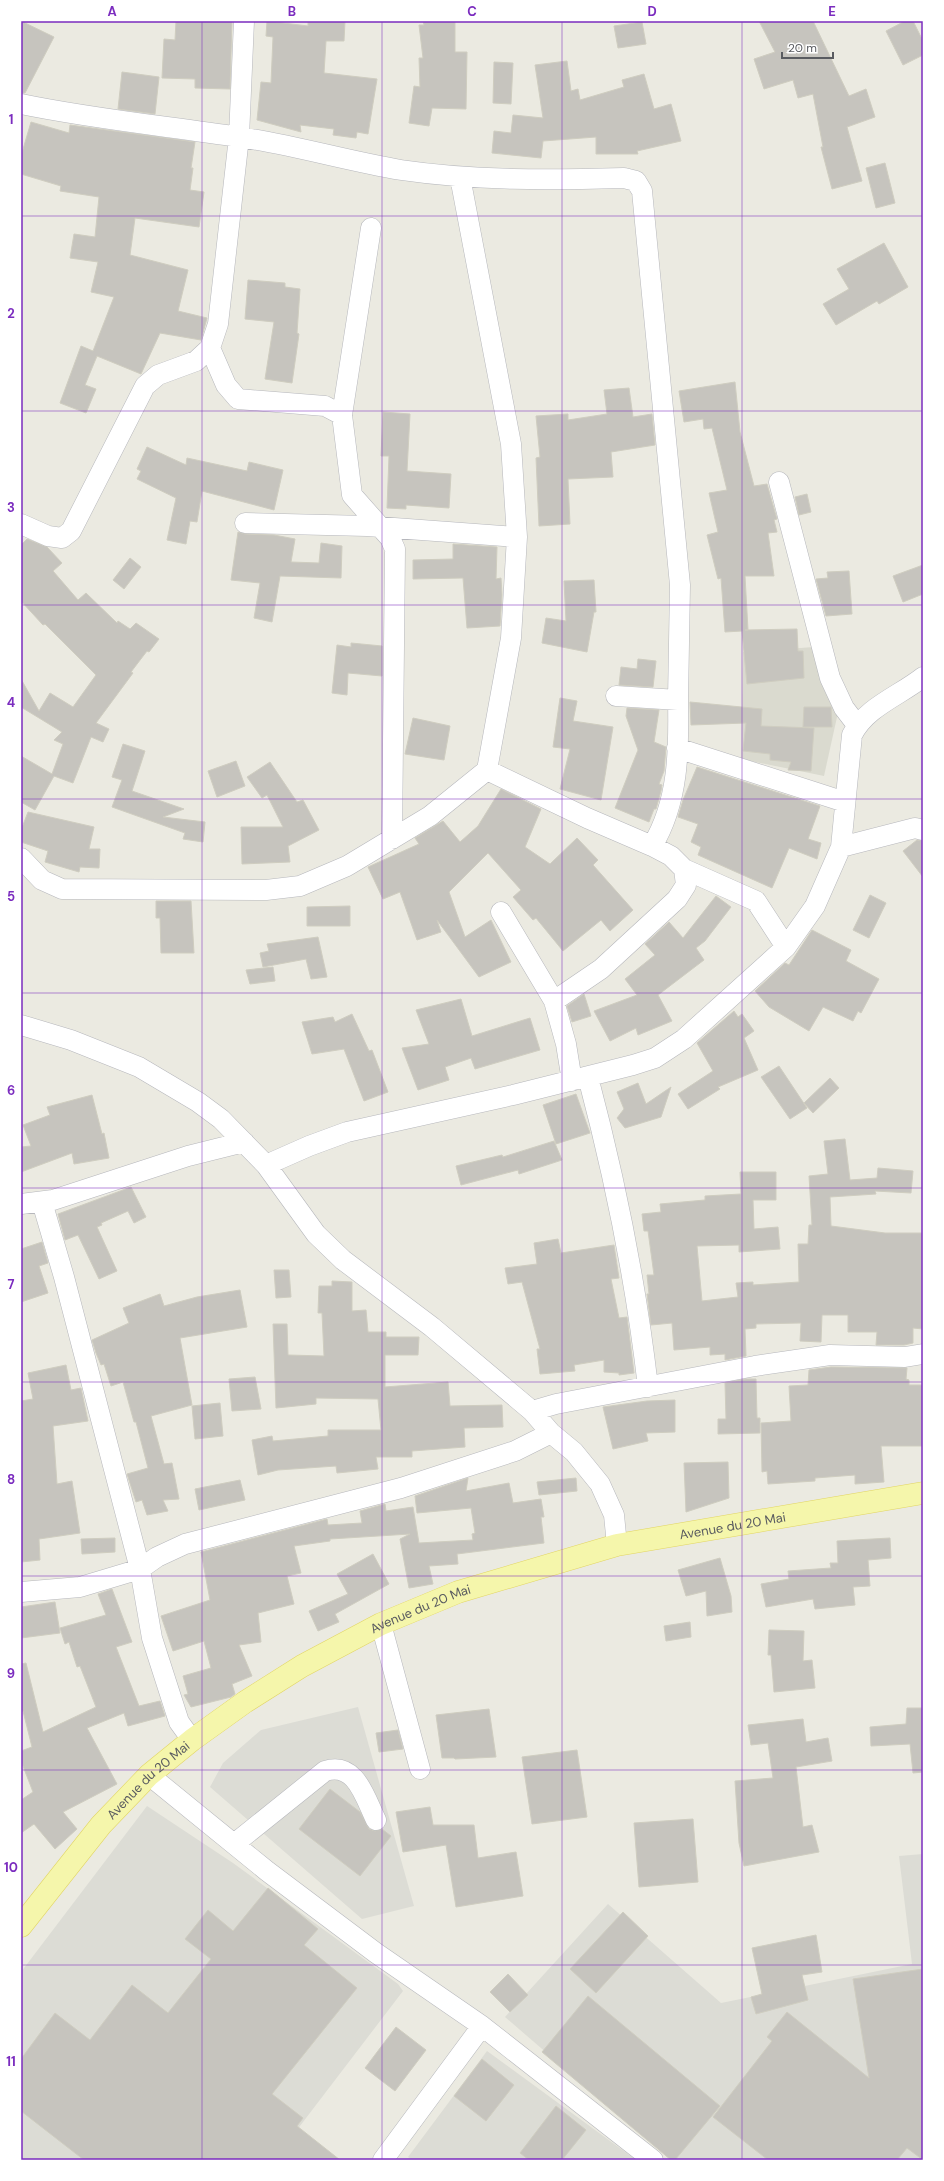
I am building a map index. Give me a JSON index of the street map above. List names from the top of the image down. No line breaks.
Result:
{"streets":{"main road":["Avenue du 20 Mai"]},"scale_bar":"20 m","grid":{"columns":["A","B","C","D","E"],"rows":["1","2","3","4","5","6","7","8","9","10","11"]}}
